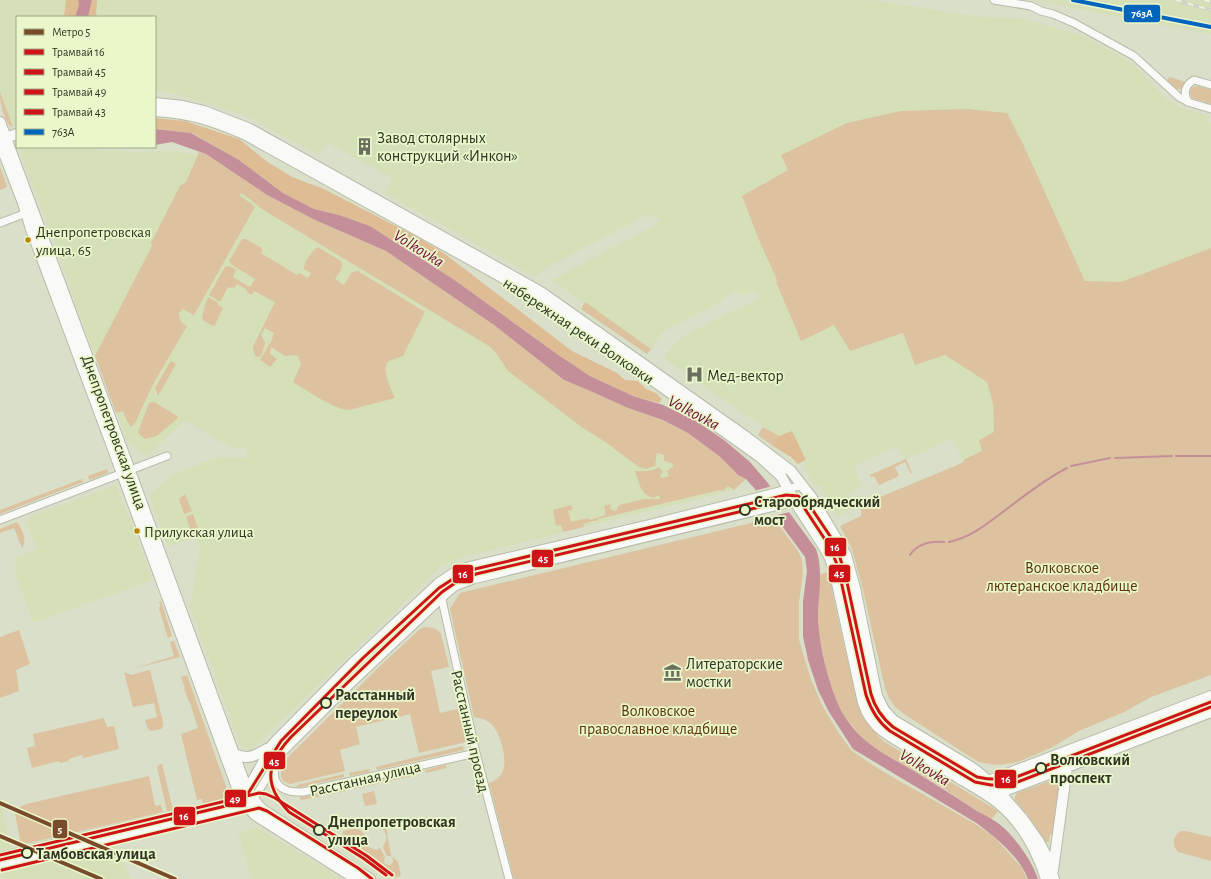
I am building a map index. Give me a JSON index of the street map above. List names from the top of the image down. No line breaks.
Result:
{"streets":{"street":["набережная реки Волковки","Днепропетровская улица","Расстанный проезд","Расстанная улица"]},"crossings":[["Расстанный проезд","Расстанная улица"]],"water":["Volkovka"],"parks":["Волковское лютеранское кладбище","Волковское православное кладбище"],"places":{"building":["Завод столярных конструкций «Инкон»"],"other":["Днепропетровская улица, 65","Старообрядческий мост","Прилукская улица","Расстанный переулок","Волковский проспект","Днепропетровская улица","Тамбовская улица"],"hospital":["Мед-вектор"],"museum":["Литераторские мостки"]},"lines":["transit line 763А","tram line 16","tram line 45","tram line 49","metro line 5","tram line 43"],"legend":["Метро 5","Трамвай 16","Трамвай 45","Трамвай 49","Трамвай 43","763А"]}
